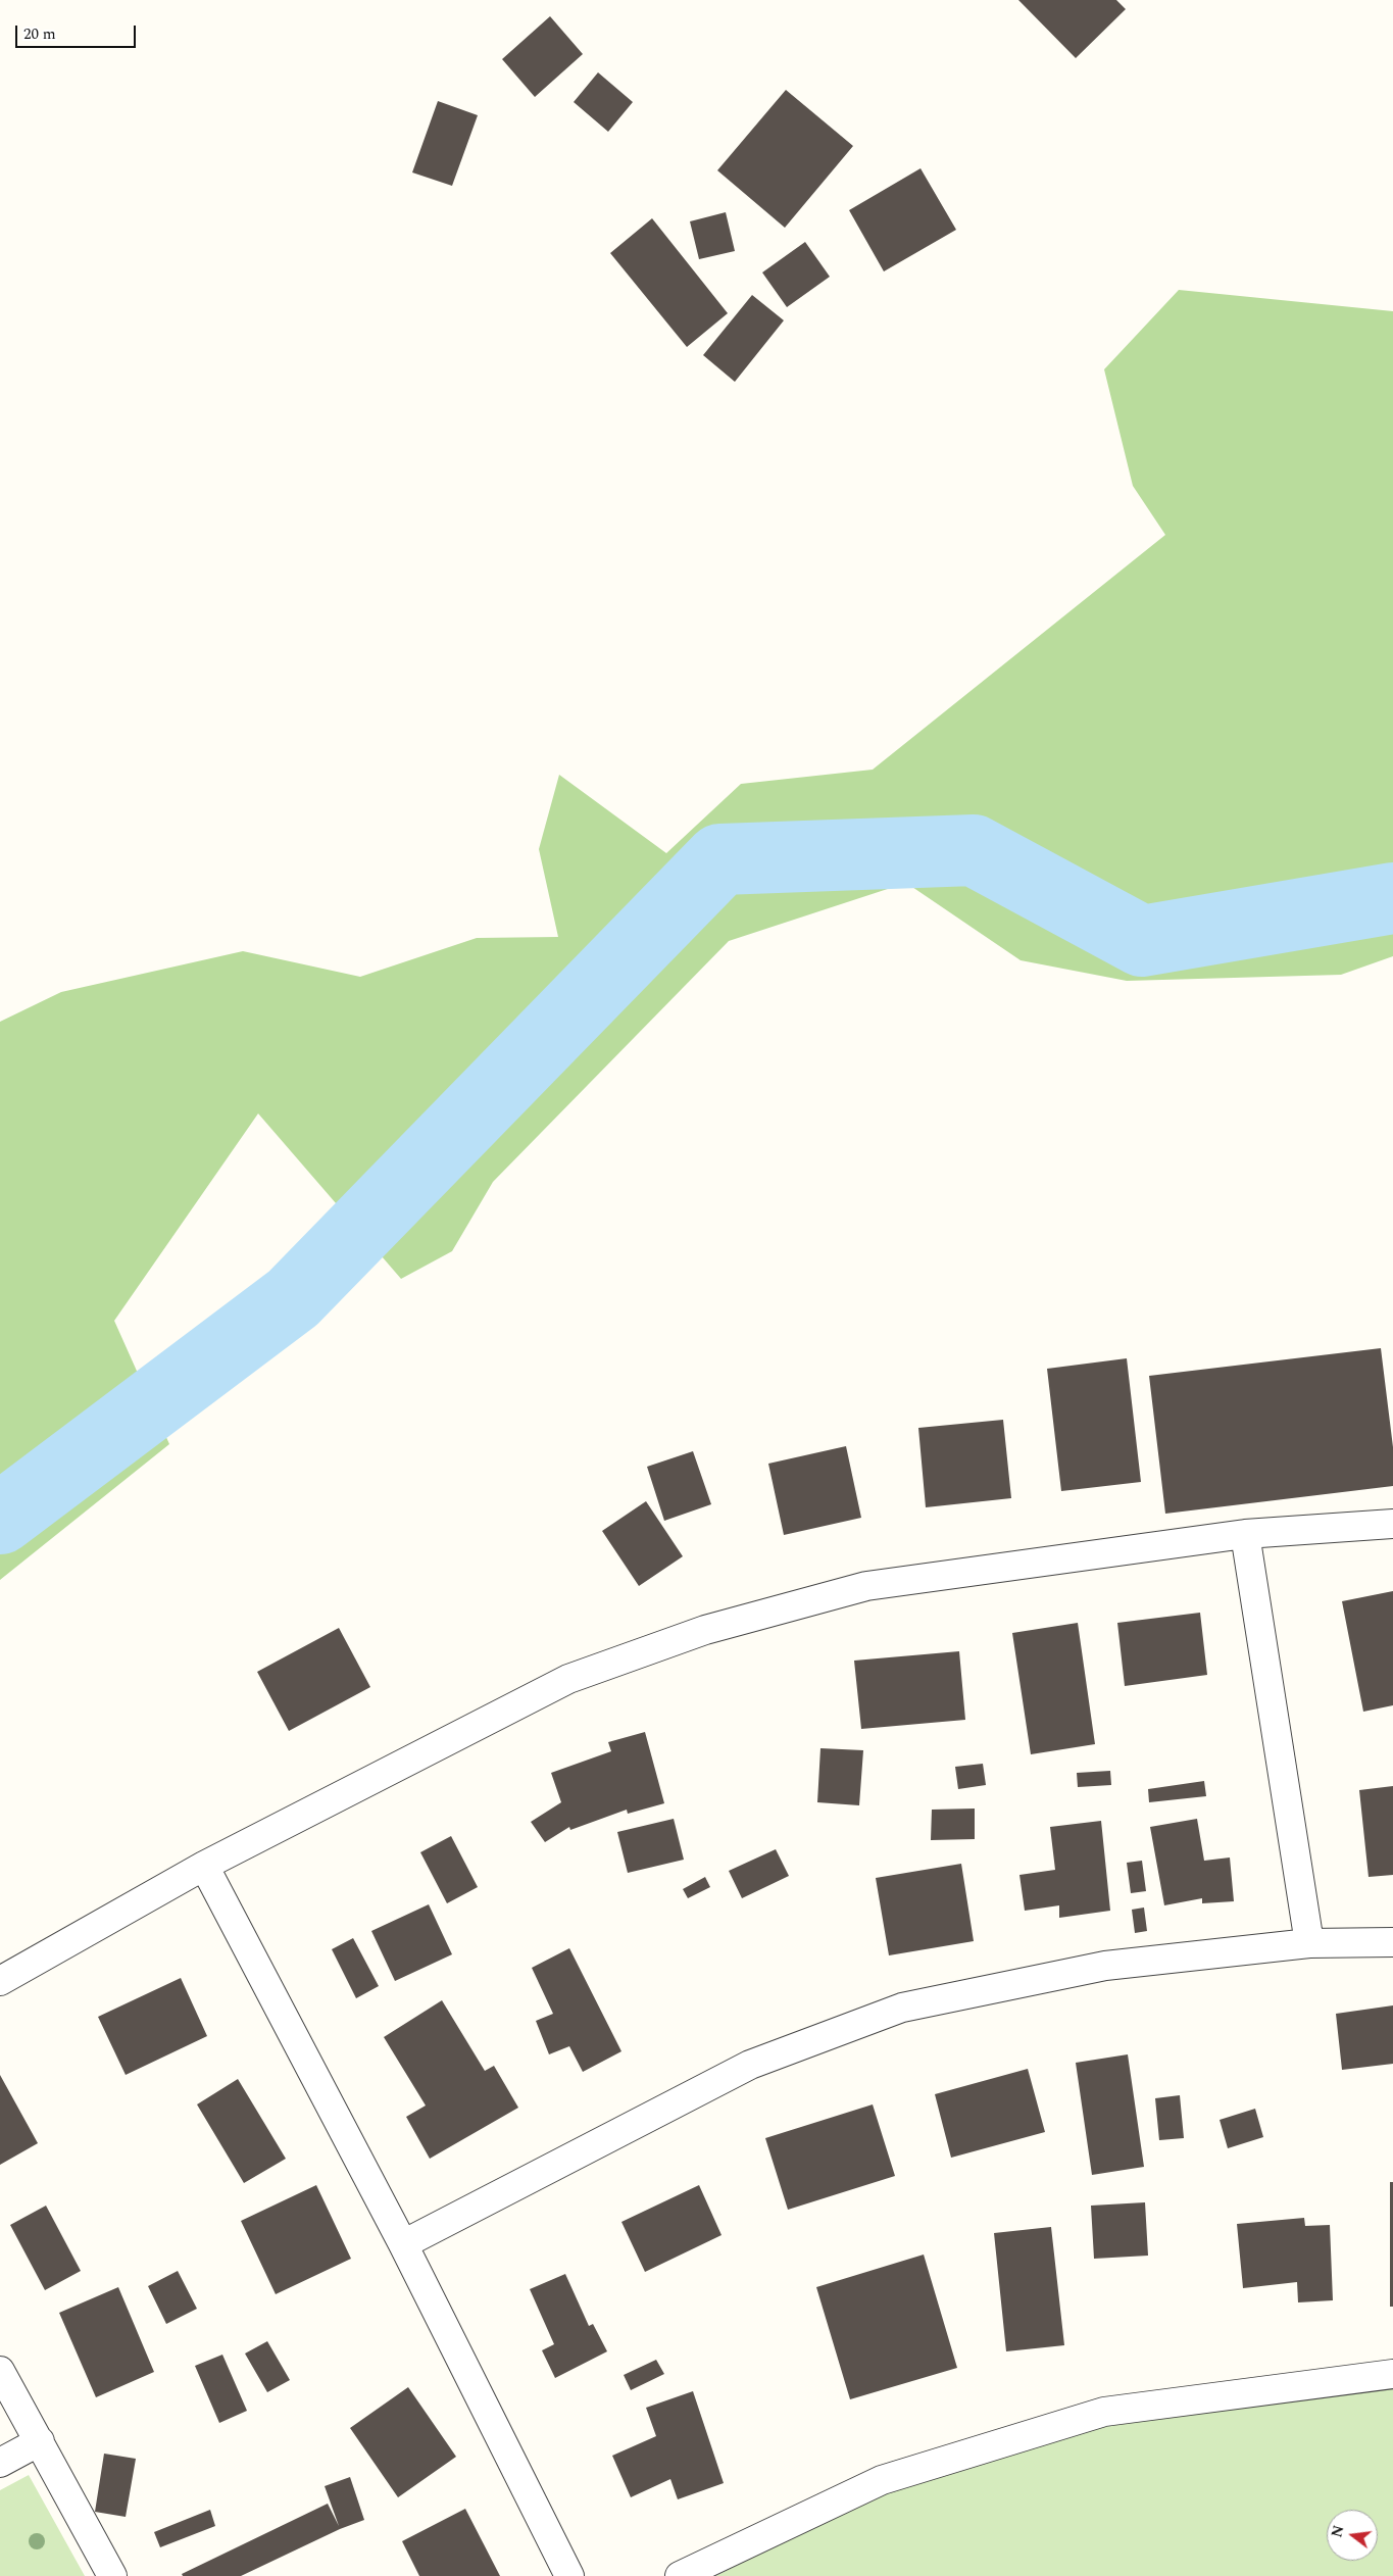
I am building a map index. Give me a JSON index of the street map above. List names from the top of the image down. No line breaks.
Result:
{"scale_bar":"20 m","north":"left"}
